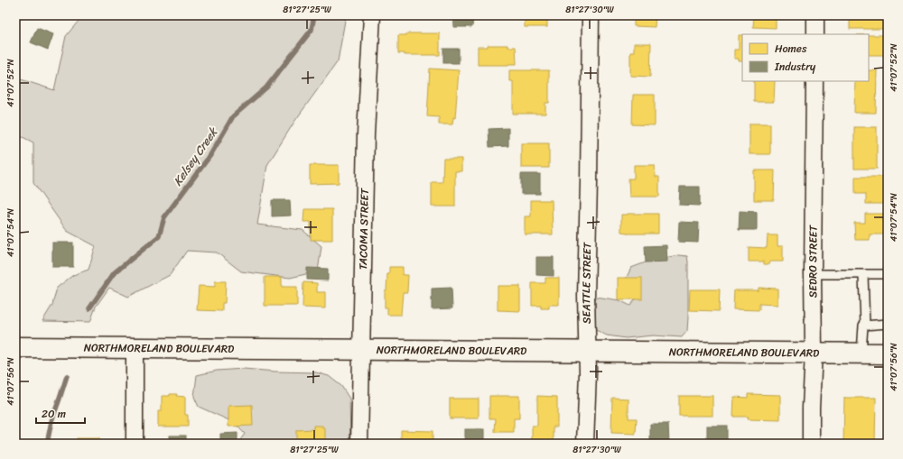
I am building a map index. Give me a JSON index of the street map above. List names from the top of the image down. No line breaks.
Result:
{"streets":{"street":["TACOMA STREET","SEDRO STREET","SEATTLE STREET","NORTHMORELAND BOULEVARD"]},"crossings":[["TACOMA STREET","NORTHMORELAND BOULEVARD"],["SEDRO STREET","NORTHMORELAND BOULEVARD"],["SEATTLE STREET","NORTHMORELAND BOULEVARD"]],"water":["Kelsey Creek"],"legend":["Homes","Industry"],"scale_bar":"20 m","coordinates":["81°27'25\"W","81°27'30\"W","41°07'52\"N","41°07'54\"N","41°07'56\"N"]}
